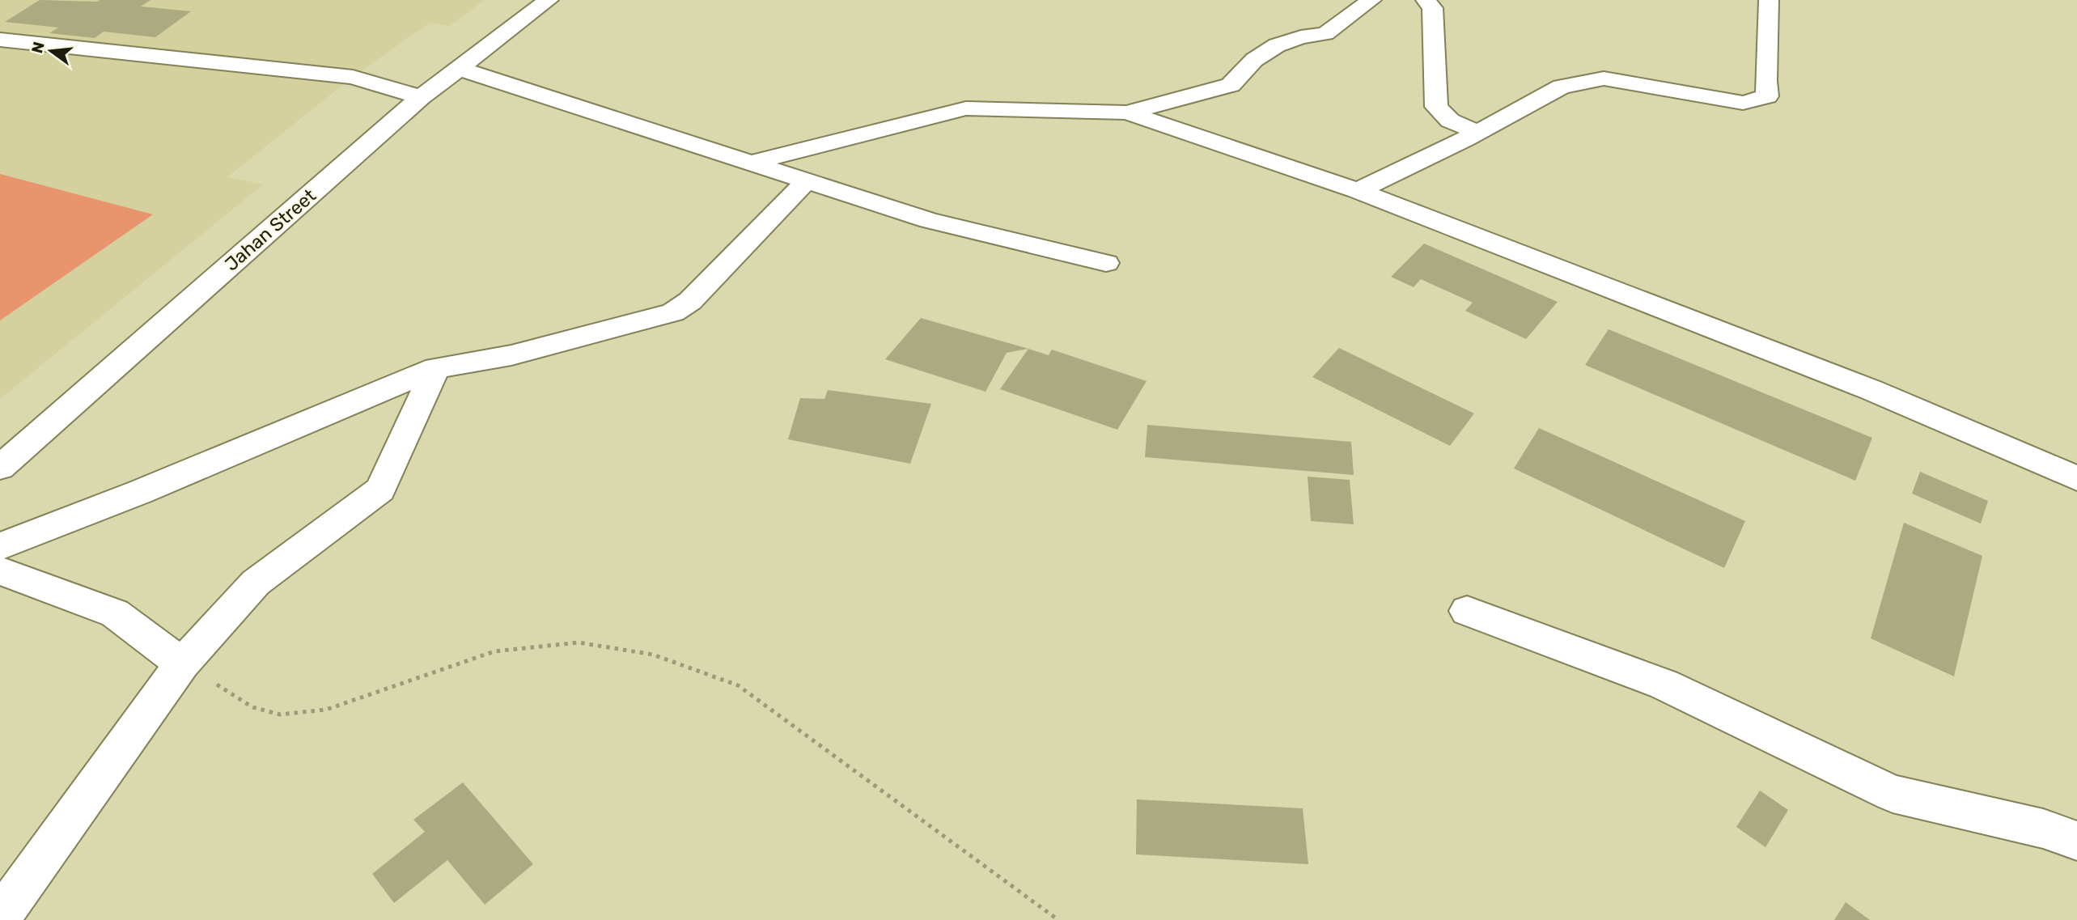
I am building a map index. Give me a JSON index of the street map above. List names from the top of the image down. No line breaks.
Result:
{"streets":{"street":["Jahan Street"]},"north":"left"}
